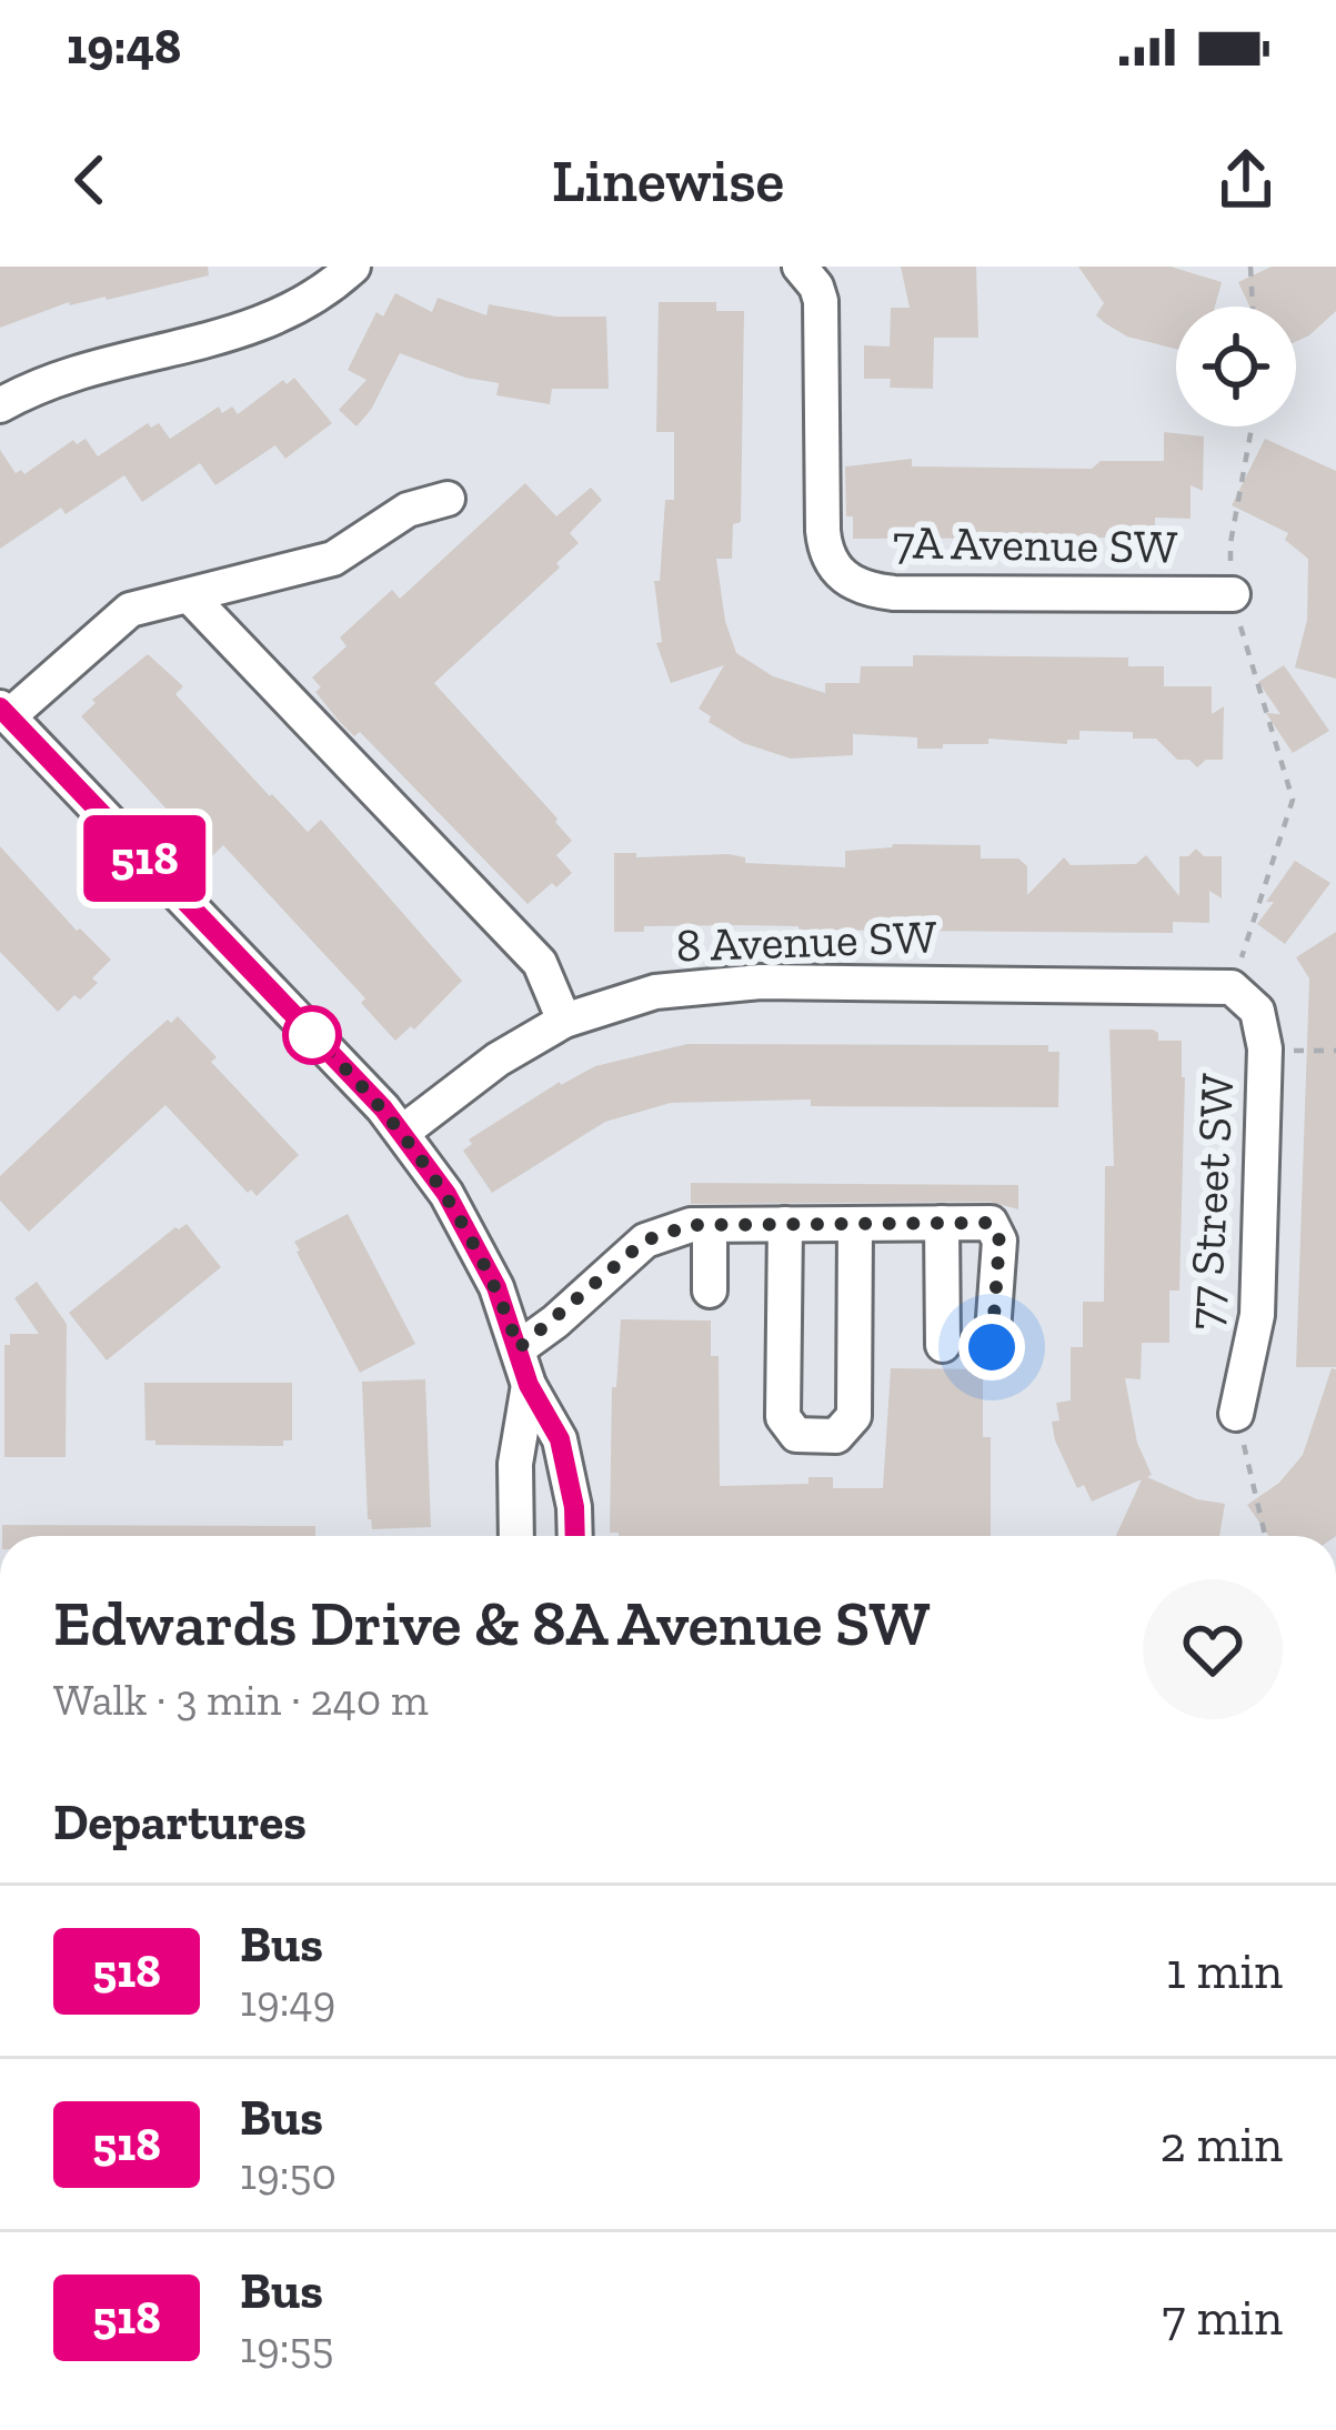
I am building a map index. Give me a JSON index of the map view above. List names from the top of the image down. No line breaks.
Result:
{"streets":{"street":["7A Avenue SW","8 Avenue SW","77 Street SW"]},"crossings":[["8 Avenue SW","77 Street SW"]],"lines":["bus line 518"],"page":{"status":"19:48","header":"Linewise","on_map":"518","heading":[["Edwards Drive & 8A Avenue SW","Walk · 3 min · 240 m"],"Departures"],"list":[{"mark":"518","name":"Bus","note":"19:49","value":"1 min"},{"mark":"518","name":"Bus","note":"19:50","value":"2 min"},{"mark":"518","name":"Bus","note":"19:55","value":"7 min"}]}}
